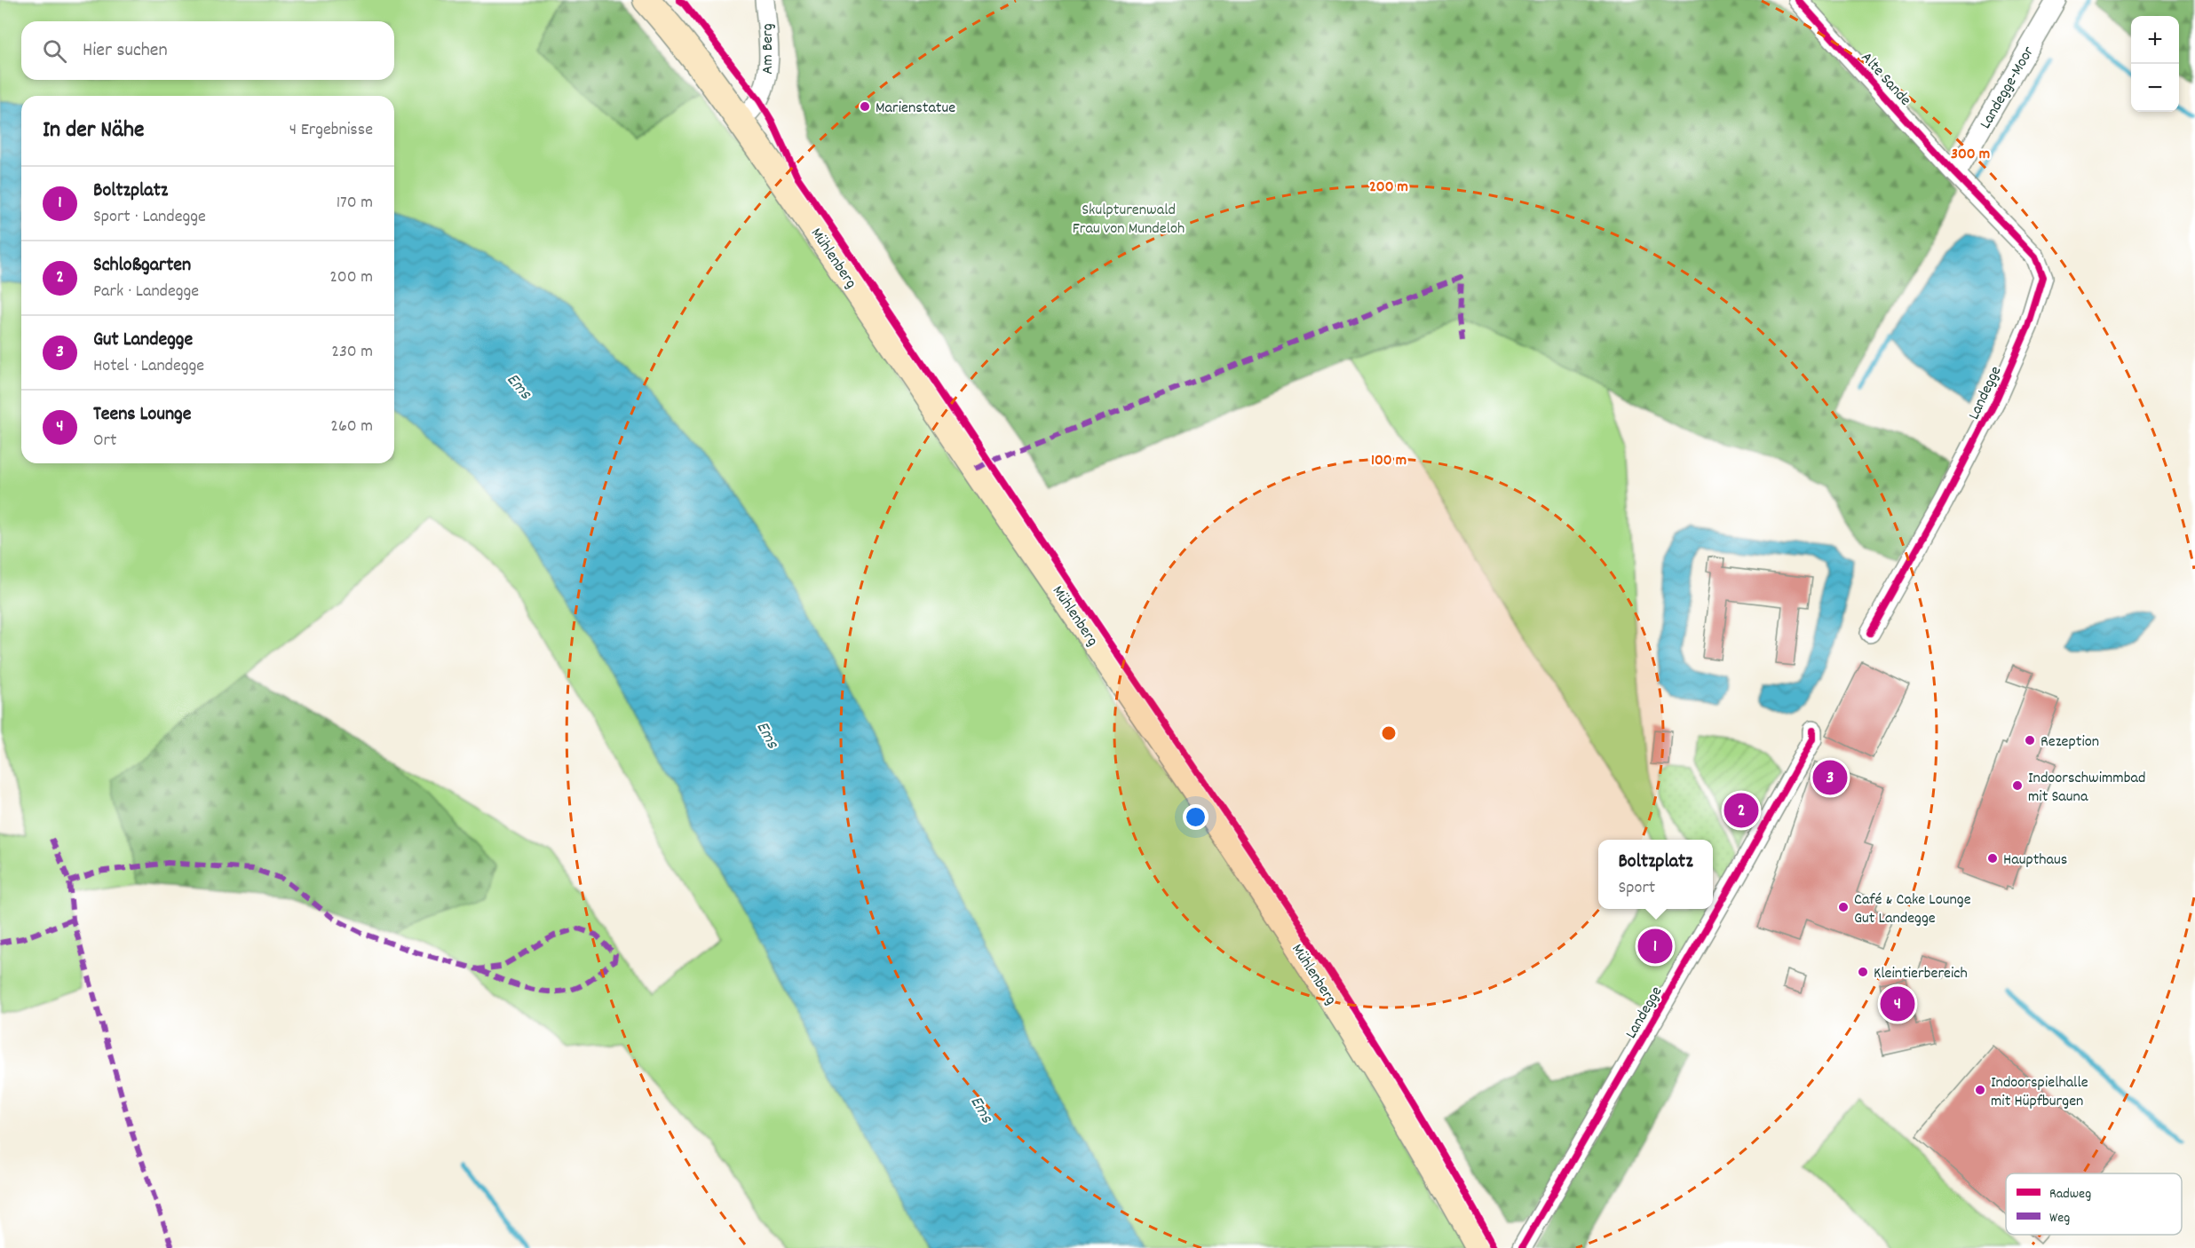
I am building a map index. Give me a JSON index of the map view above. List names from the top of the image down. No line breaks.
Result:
{"streets":{"main road":["Mühlenberg"],"street":["Am Berg","Alte Sande","Landegge-Moor","Landegge"]},"crossings":[["Am Berg","Mühlenberg"],["Alte Sande","Landegge-Moor"],["Alte Sande","Landegge"],["Landegge-Moor","Landegge"]],"water":["Ems"],"parks":["Skulpturenwald Frau von Mundeloh"],"places":["Marienstatue","Rezeption","Indoorschwimmbad mit Sauna","Haupthaus","Café & Cake Lounge Gut Landegge","Kleintierbereich","Indoorspielhalle mit Hüpfburgen"],"legend":["Radweg","Weg"],"page":{"map_buttons":["+","−"],"search":"Hier suchen","heading":["In der Nähe","4 Ergebnisse"],"list":[{"mark":"1","name":"Boltzplatz","note":"Sport · Landegge","value":"170 m"},{"mark":"2","name":"Schloßgarten","note":"Park · Landegge","value":"200 m"},{"mark":"3","name":"Gut Landegge","note":"Hotel · Landegge","value":"230 m"},{"mark":"4","name":"Teens Lounge","note":"Ort","value":"260 m"}],"pins":["3","2","1","4"],"popup":["Boltzplatz","Sport"]},"rings":["300 m","200 m","100 m"]}
